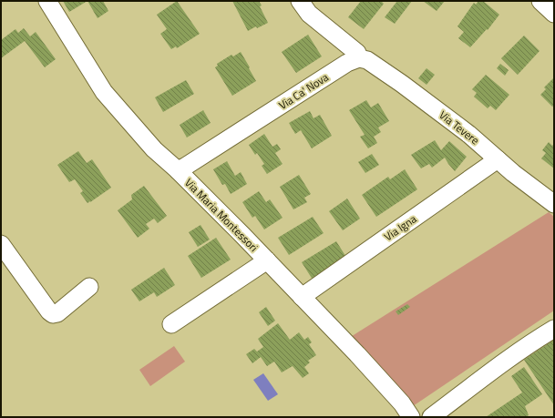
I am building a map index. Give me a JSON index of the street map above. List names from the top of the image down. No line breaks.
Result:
{"streets":{"street":["Via Ca' Nova","Via Tevere","Via Maria Montessori","Via Igna"]},"crossings":[["Via Ca' Nova","Via Tevere"],["Via Ca' Nova","Via Maria Montessori"],["Via Tevere","Via Igna"],["Via Maria Montessori","Via Igna"]]}
